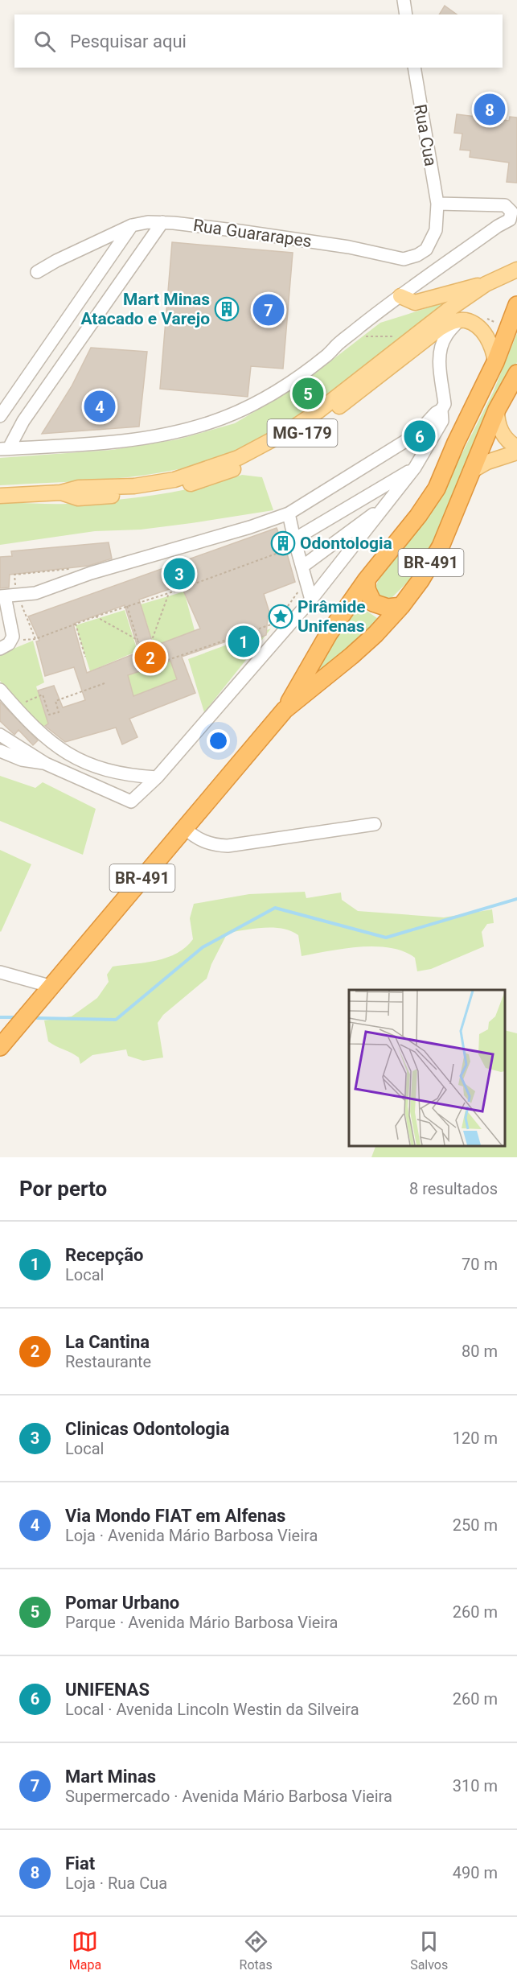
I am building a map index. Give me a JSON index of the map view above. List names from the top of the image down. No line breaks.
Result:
{"streets":{"highway":["BR-491"],"main road":["MG-179"],"street":["Rua Cua","Rua Guararapes"]},"crossings":[["Rua Cua","Rua Guararapes"]],"places":{"building":["Mart Minas Atacado e Varejo","Odontologia"],"place":["Pirâmide Unifenas"]},"page":{"search":"Pesquisar aqui","pins":["8","7","5","4","6","3","1","2"],"heading":["Por perto","8 resultados"],"list":[{"mark":"1","name":"Recepção","note":"Local","value":"70 m"},{"mark":"2","name":"La Cantina","note":"Restaurante","value":"80 m"},{"mark":"3","name":"Clinicas Odontologia","note":"Local","value":"120 m"},{"mark":"4","name":"Via Mondo FIAT em Alfenas","note":"Loja · Avenida Mário Barbosa Vieira","value":"250 m"},{"mark":"5","name":"Pomar Urbano","note":"Parque · Avenida Mário Barbosa Vieira","value":"260 m"},{"mark":"6","name":"UNIFENAS","note":"Local · Avenida Lincoln Westin da Silveira","value":"260 m"},{"mark":"7","name":"Mart Minas","note":"Supermercado · Avenida Mário Barbosa Vieira","value":"310 m"},{"mark":"8","name":"Fiat","note":"Loja · Rua Cua","value":"490 m"}],"nav":["Mapa","Rotas","Salvos"]}}
